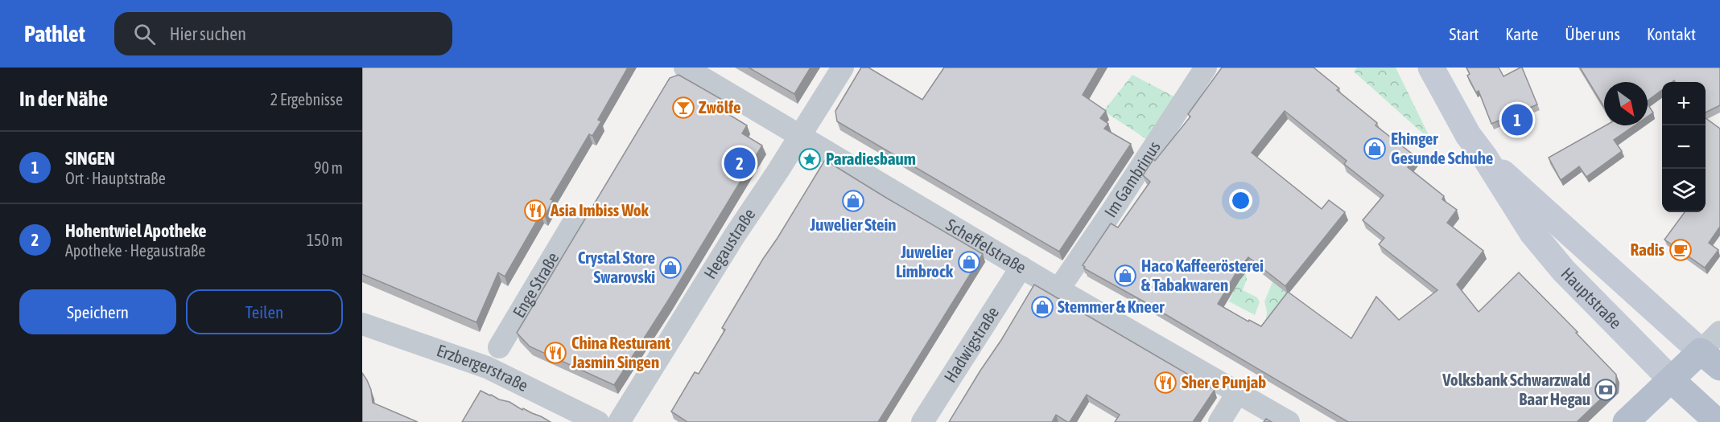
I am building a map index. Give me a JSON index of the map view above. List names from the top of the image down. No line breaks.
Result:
{"streets":{"main road":["Hauptstraße"],"street":["Im Gambrinus","Hegaustraße","Scheffelstraße","Enge Straße","Hadwigstraße","Erzbergerstraße"]},"crossings":[["Im Gambrinus","Scheffelstraße"],["Hegaustraße","Scheffelstraße"],["Scheffelstraße","Hadwigstraße"]],"places":{"bar":["Zwölfe"],"shop":["Ehinger Gesunde Schuhe","Juwelier Stein","Juwelier Limbrock","Crystal Store Swarovski","Haco Kaffeerösterei & Tabakwaren","Stemmer & Kneer"],"place":["Paradiesbaum"],"restaurant":["Asia Imbiss Wok","China Resturant Jasmin Singen","Sher e Punjab"],"cafe":["Radis"],"bank":["Volksbank Schwarzwald Baar Hegau"]},"north":"bottom right","page":{"header":"Pathlet","search":"Hier suchen","nav":["Start","Karte","Über uns","Kontakt"],"heading":["In der Nähe","2 Ergebnisse"],"map_buttons":["+","−"],"pins":["1","2"],"list":[{"mark":"1","name":"SINGEN","note":"Ort · Hauptstraße","value":"90 m"},{"mark":"2","name":"Hohentwiel Apotheke","note":"Apotheke · Hegaustraße","value":"150 m"}],"buttons":["Speichern","Teilen"]}}
